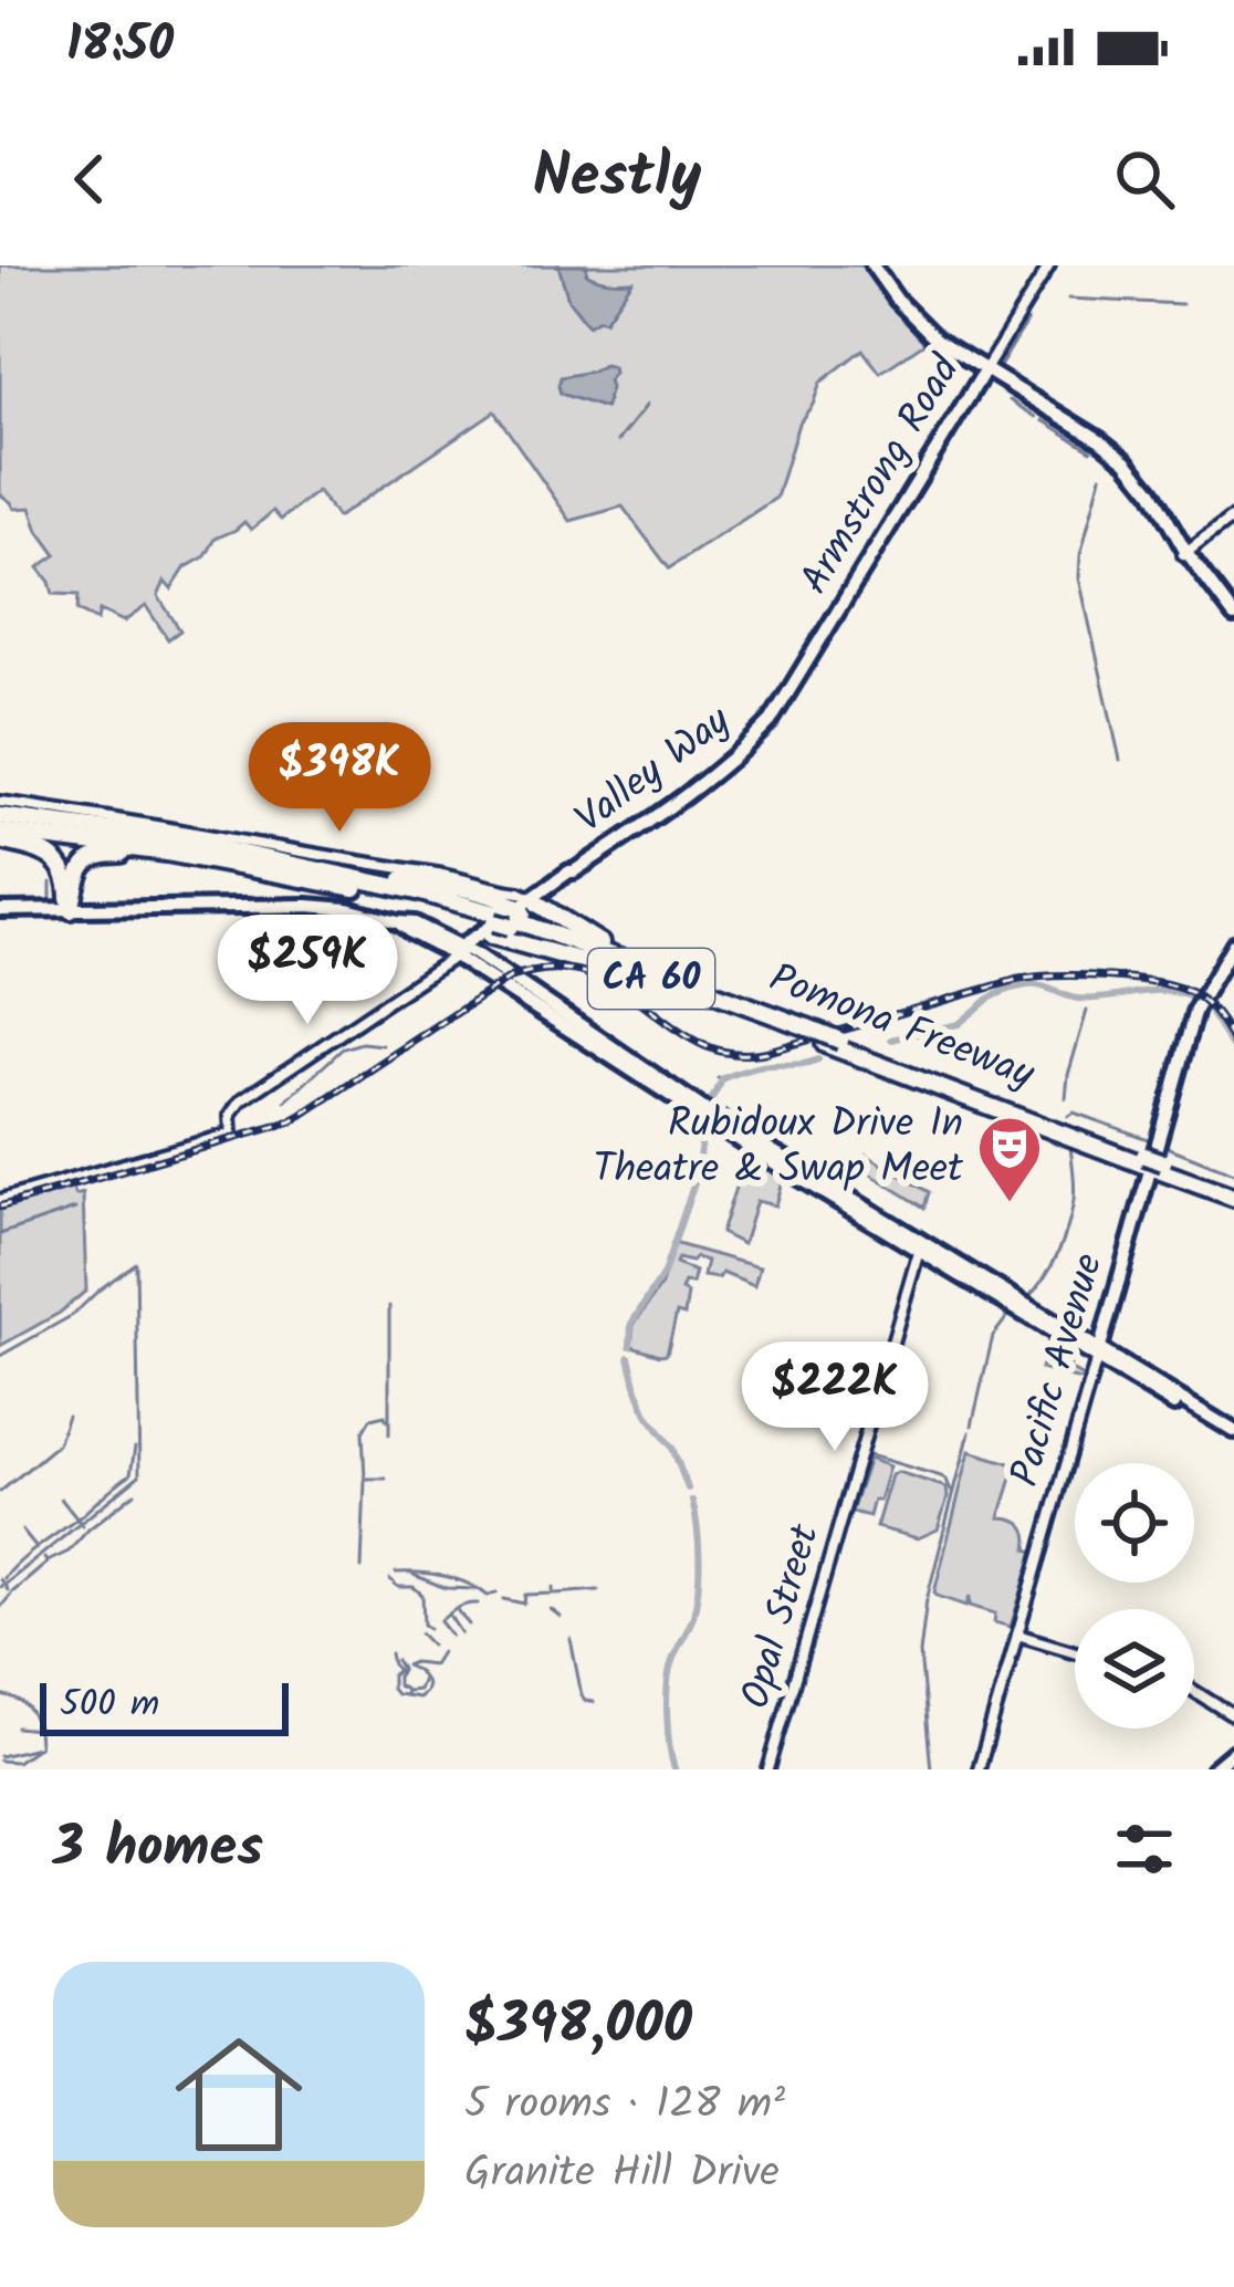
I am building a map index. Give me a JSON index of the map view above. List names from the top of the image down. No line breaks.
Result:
{"streets":{"highway":["CA 60","Pomona Freeway"],"main road":["Armstrong Road","Valley Way","Pacific Avenue"],"street":["Opal Street"]},"crossings":[["Armstrong Road","Valley Way"],["Valley Way","Pomona Freeway"]],"places":{"theatre":["Rubidoux Drive In Theatre & Swap Meet"]},"scale_bar":"500 m","page":{"status":"18:50","header":"Nestly","price":["$398K","$259K","$222K"],"scale":"500 m","heading":"3 homes","list":[{"name":"$398,000","note":"5 rooms · 128 m² · Granite Hill Drive"}]}}
